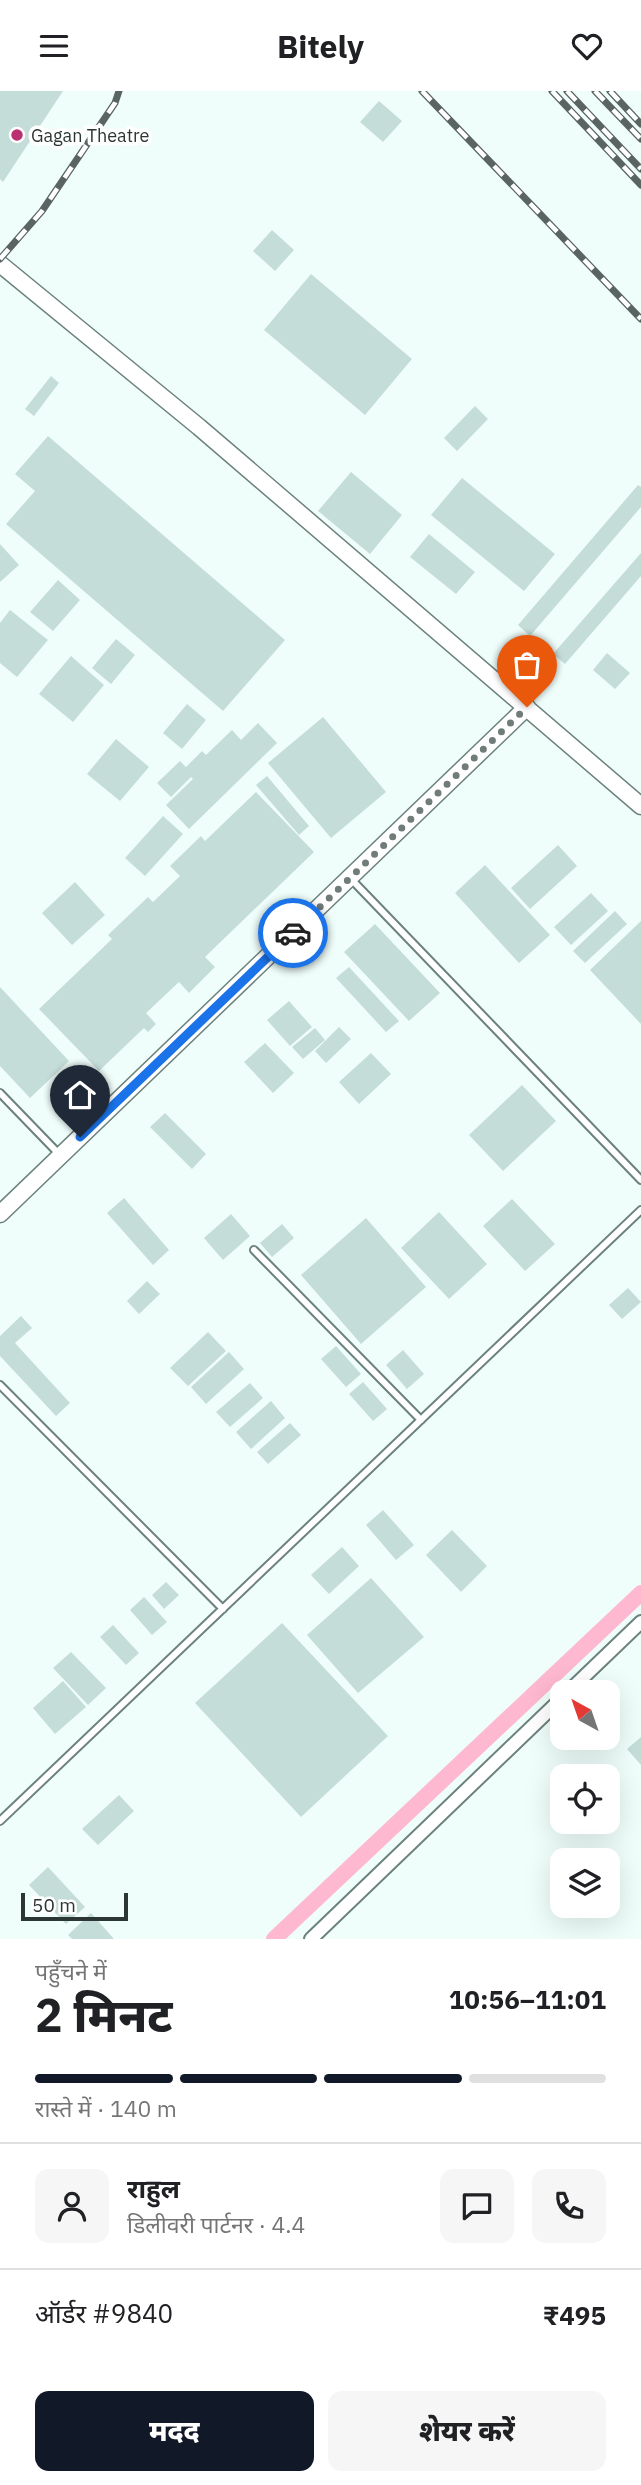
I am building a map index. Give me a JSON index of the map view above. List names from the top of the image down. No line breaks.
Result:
{"places":["Gagan Theatre"],"scale_bar":"50 m","north":"top left","page":{"header":"Bitely","scale":"50 m","heading":["2 मिनट","पहुँचने में","10:56–11:01"],"panel":["राहुल","डिलीवरी पार्टनर · 4.4","ऑर्डर #9840","₹495"],"bar":"रास्ते में · 140 m","buttons":["मदद","शेयर करें"]}}
